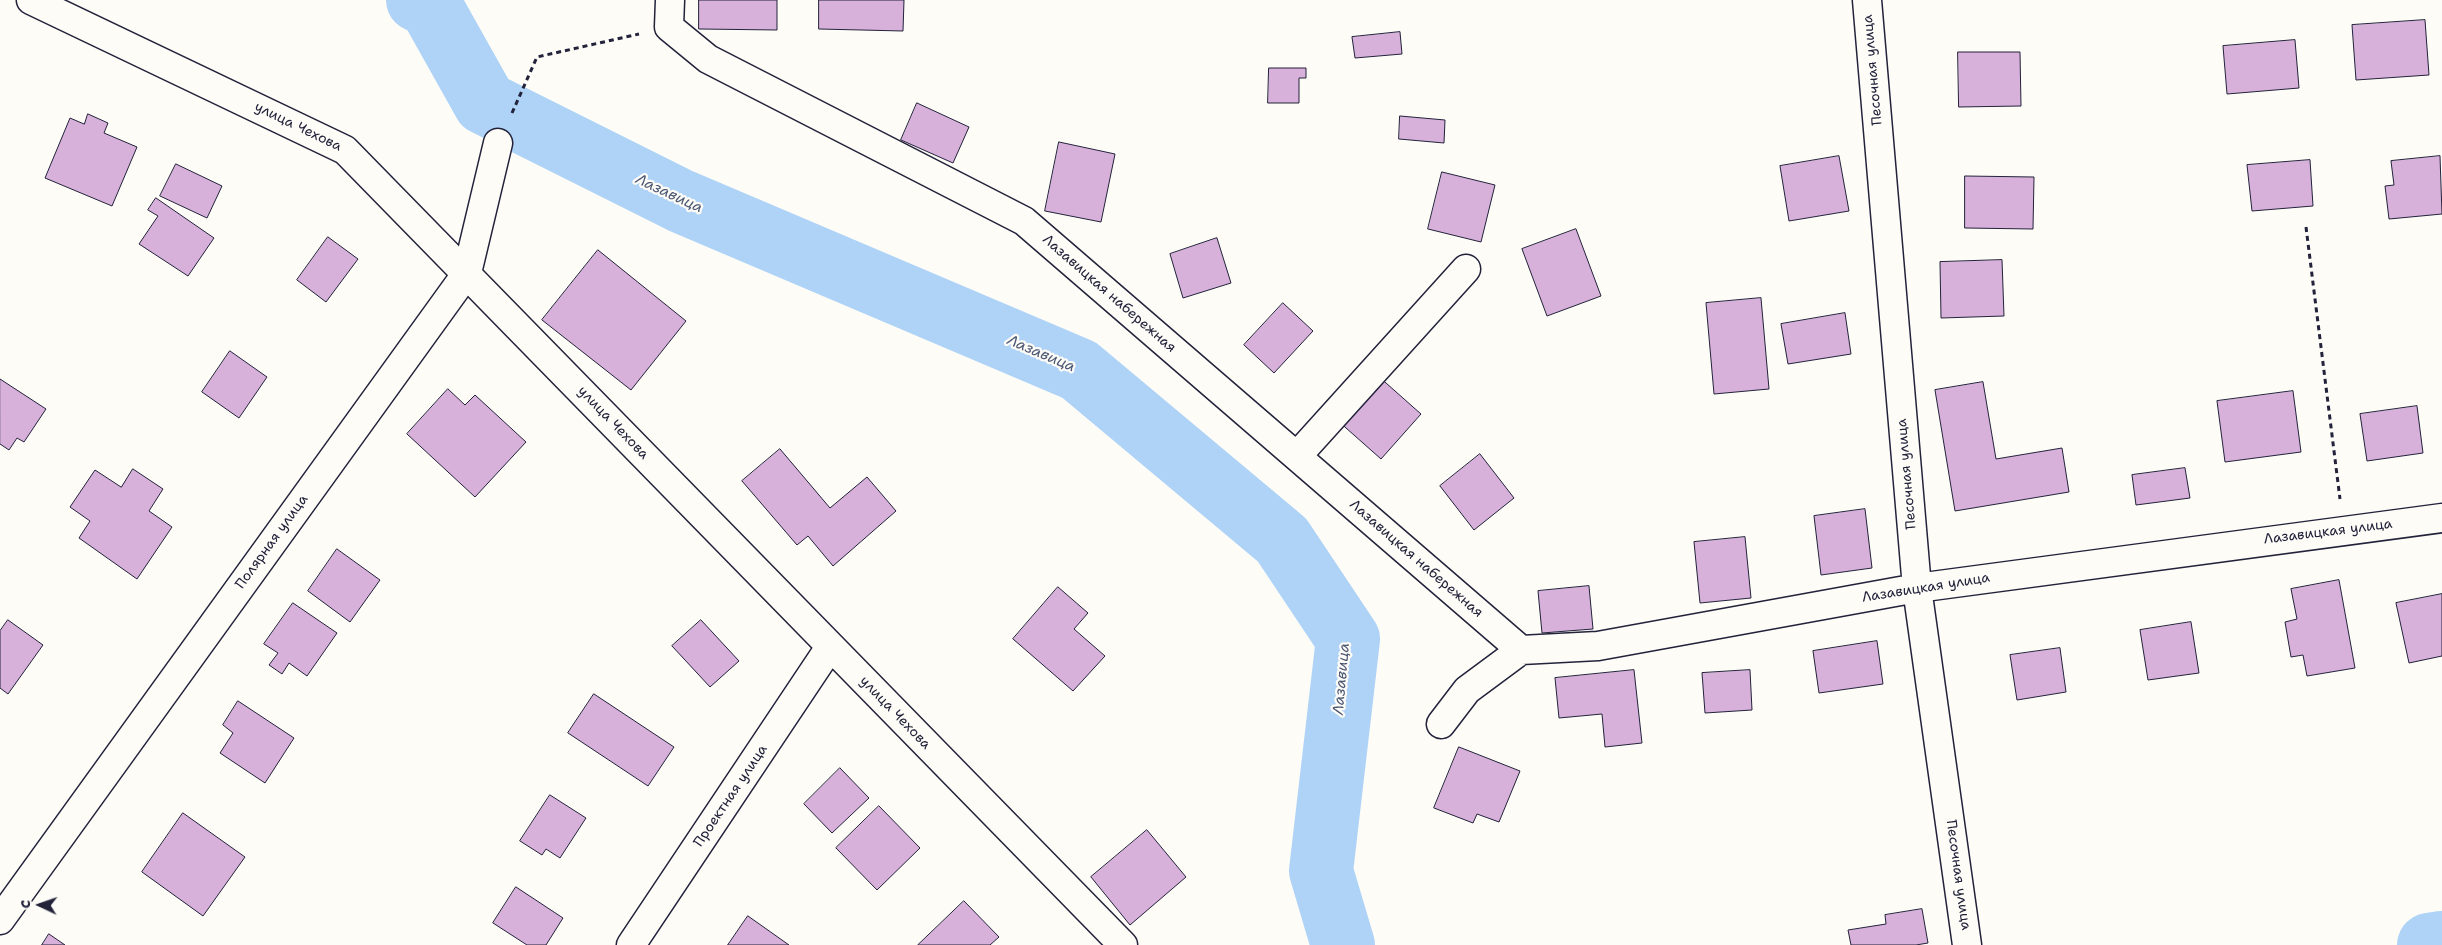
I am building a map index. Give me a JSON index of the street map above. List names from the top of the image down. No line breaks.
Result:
{"streets":{"street":["Песочная улица","улица Чехова","Лазавицкая набережная","Лазавицкая улица","Полярная улица","Проектная улица"]},"crossings":[["Песочная улица","Лазавицкая улица"],["улица Чехова","Полярная улица"],["улица Чехова","Проектная улица"],["Лазавицкая набережная","Лазавицкая улица"]],"water":["Лазавица"],"north":"left"}
